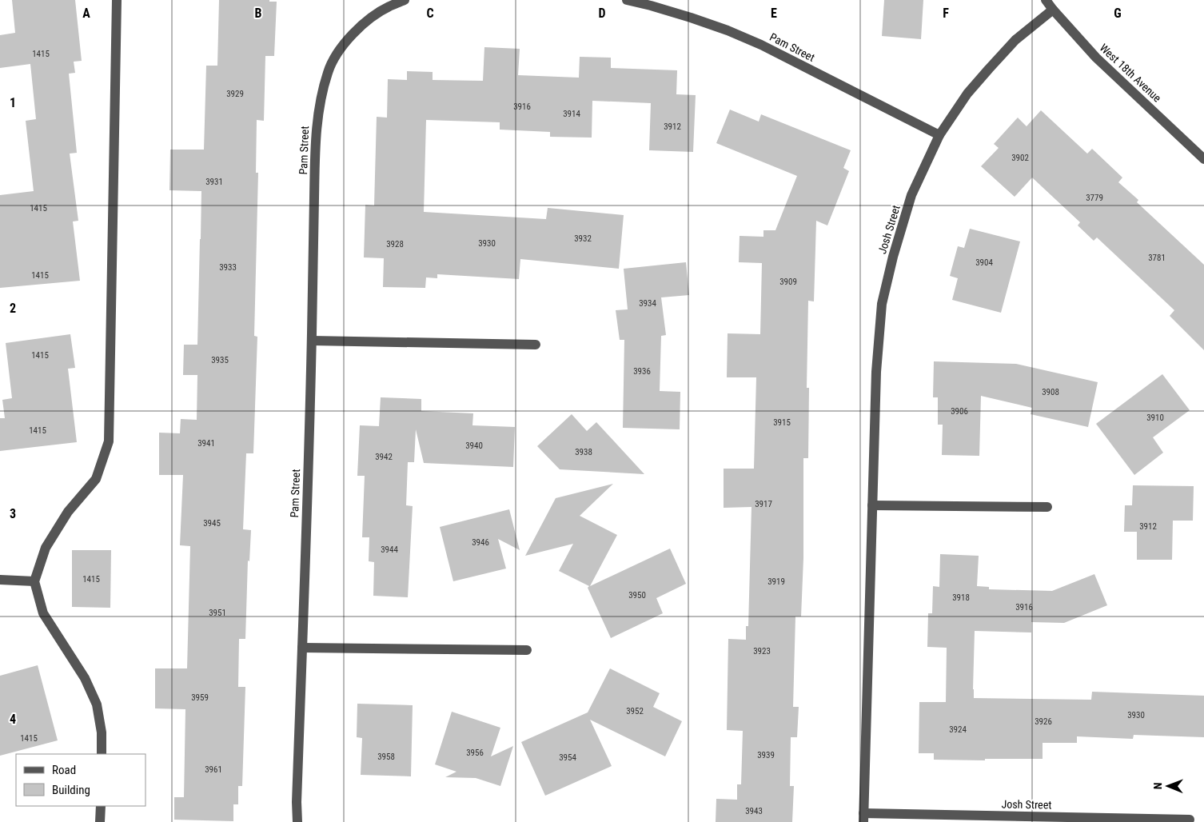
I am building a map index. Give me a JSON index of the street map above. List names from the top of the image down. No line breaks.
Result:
{"streets":{"street":["Pam Street","West 18th Avenue","Josh Street"]},"crossings":[["Pam Street","Josh Street"],["West 18th Avenue","Josh Street"]],"house_numbers":["1415","3929","3916","3914","3912","3902","3931","3779","1415","3932","3930","3928","3781","3904","3933","1415","3909","3934","1415","3935","3936","3908","3906","3910","3915","1415","3941","3940","3938","3942","3917","3945","3912","3946","3944","1415","3919","3950","3918","3916","3951","3923","3959","3952","3930","3926","3924","1415","3956","3939","3958","3954","3961","3943"],"legend":["Road","Building"],"north":"left","grid":{"columns":["A","B","C","D","E","F","G"],"rows":["1","2","3","4"]}}
